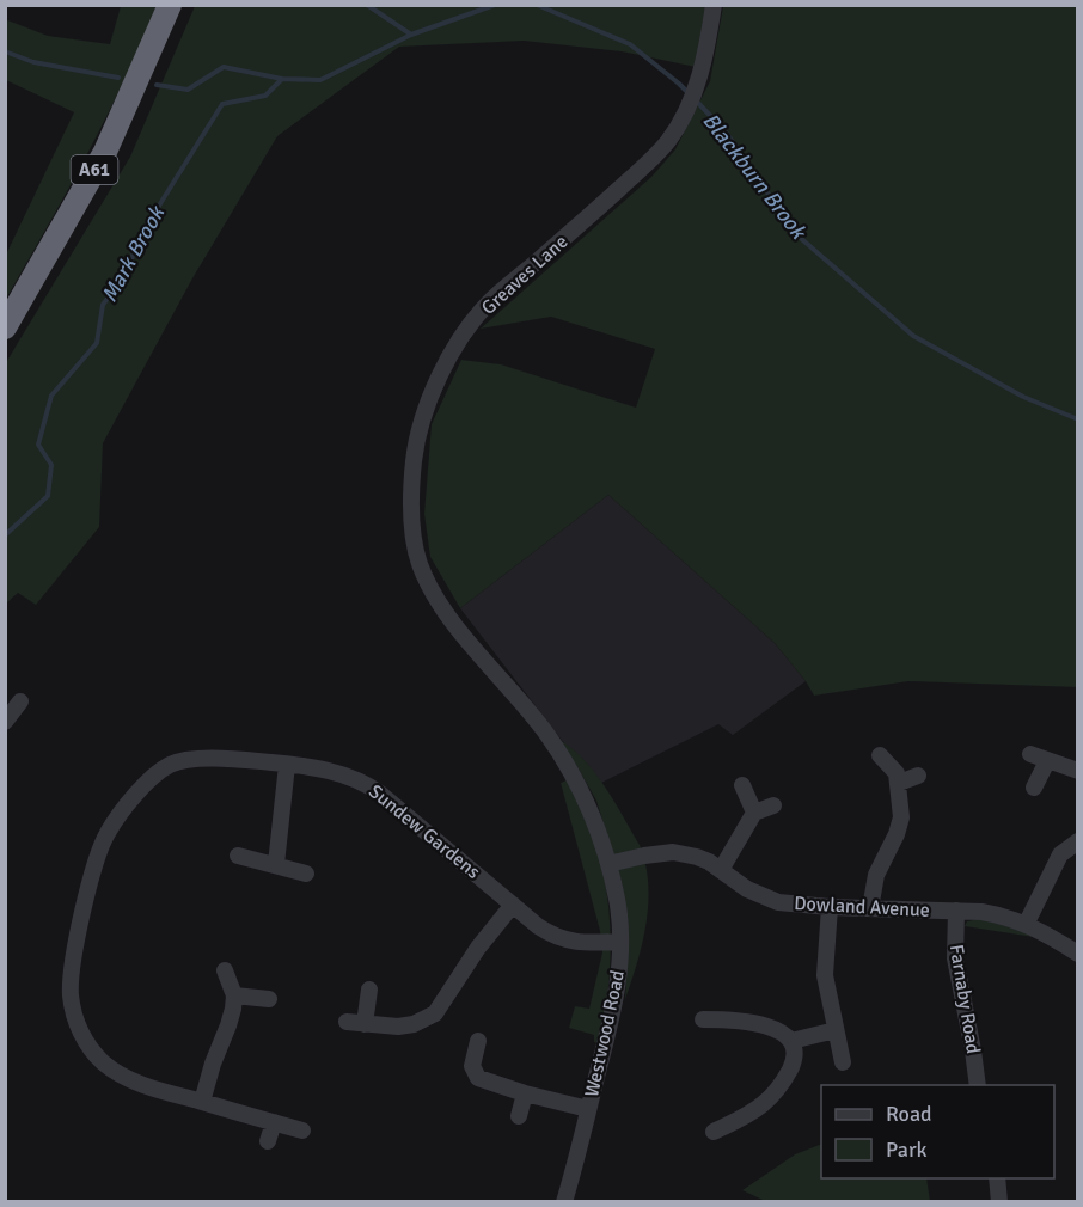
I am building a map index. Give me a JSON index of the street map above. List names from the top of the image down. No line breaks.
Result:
{"streets":{"highway":["A61"],"street":["Greaves Lane","Sundew Gardens","Dowland Avenue","Farnaby Road","Westwood Road"]},"crossings":[["Greaves Lane","Dowland Avenue"],["Greaves Lane","Westwood Road"],["Sundew Gardens","Westwood Road"],["Dowland Avenue","Farnaby Road"],["Dowland Avenue","Westwood Road"]],"water":["Blackburn Brook","Mark Brook"],"legend":["Road","Park"]}
